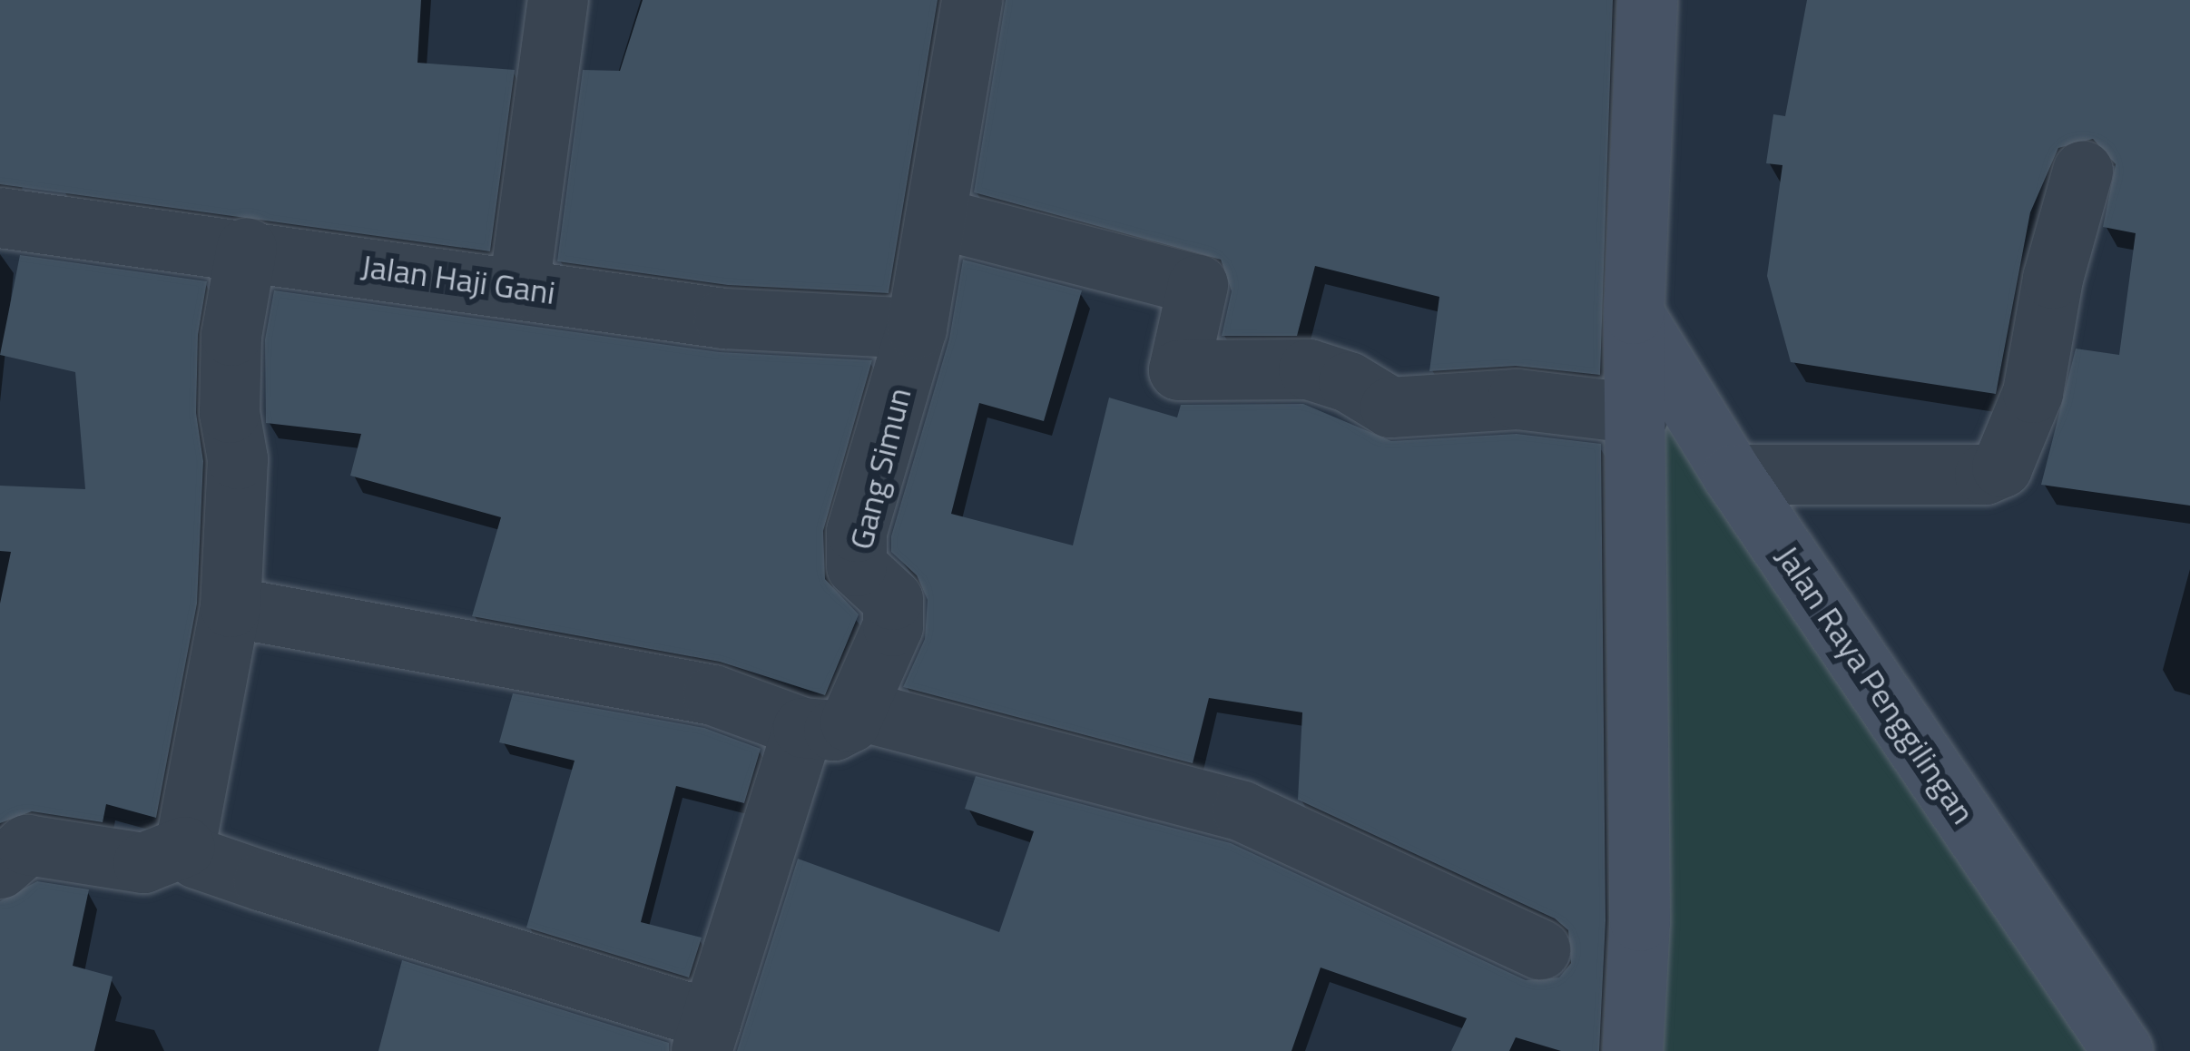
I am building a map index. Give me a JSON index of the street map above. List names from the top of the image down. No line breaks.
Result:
{"streets":{"main road":["Jalan Raya Penggilingan"],"street":["Jalan Haji Gani","Gang Simun"]},"crossings":[["Jalan Haji Gani","Gang Simun"]]}
